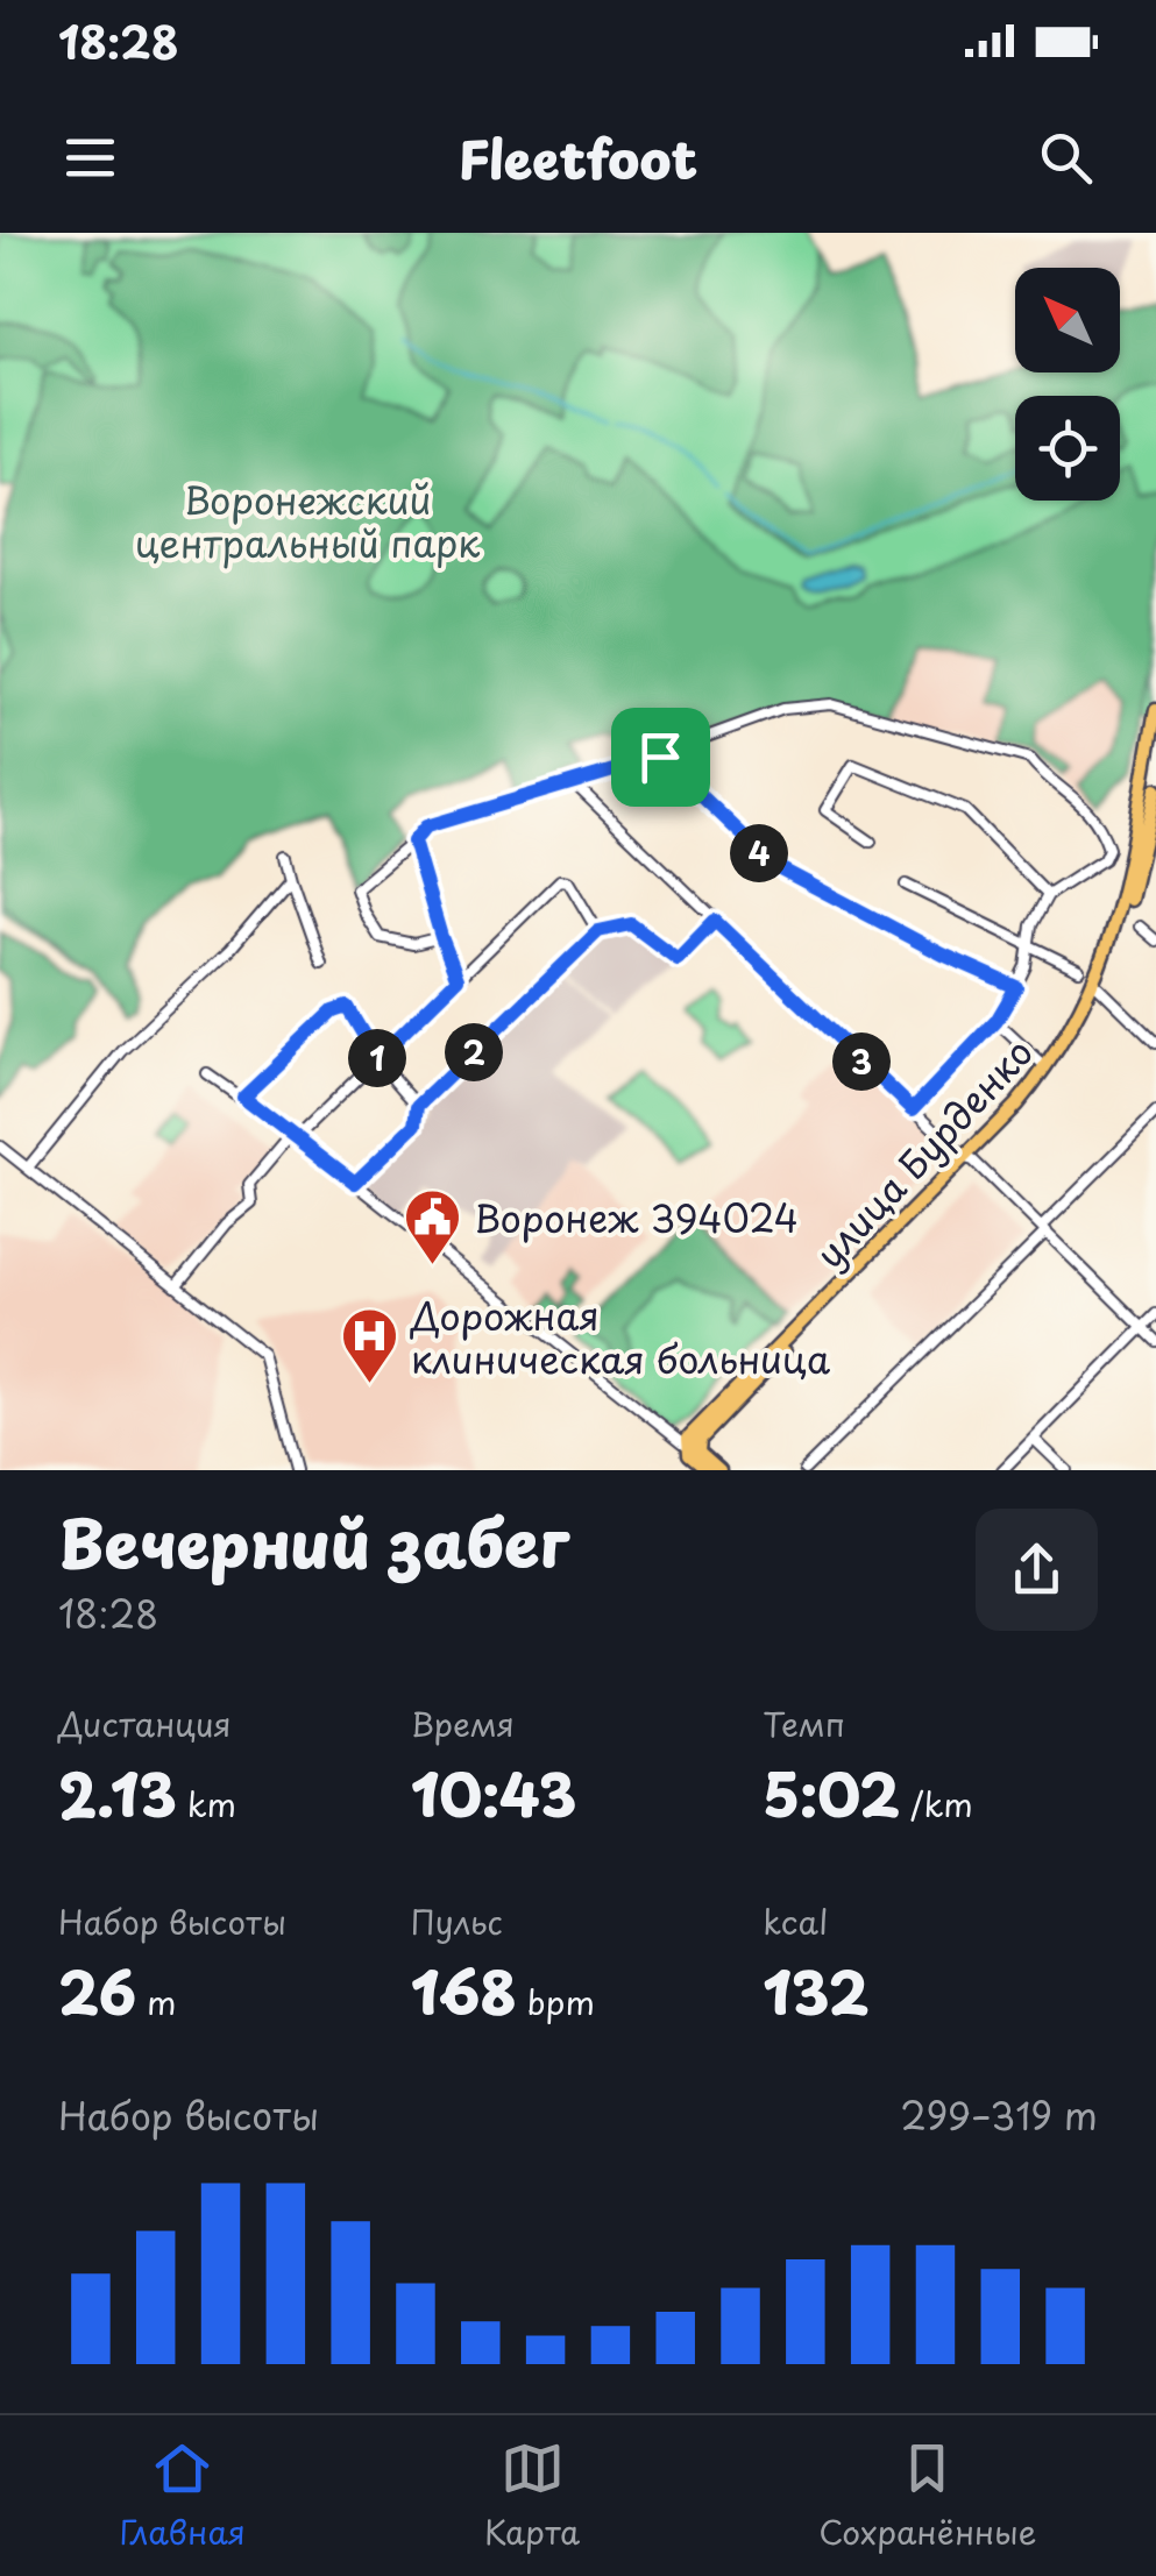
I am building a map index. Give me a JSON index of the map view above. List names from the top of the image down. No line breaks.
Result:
{"streets":{"main road":["улица Бурденко"]},"parks":["Воронежский центральный парк"],"places":{"public building":["Воронеж 394024"],"hospital":["Дорожная клиническая больница"]},"north":"top left","page":{"status":"18:28","header":"Fleetfoot","pins":["4","2","1","3"],"heading":["Вечерний забег","18:28"],"stats":[["Дистанция","2.13 km"],["Время","10:43"],["Темп","5:02 /km"],["Набор высоты","26 m"],["Пульс","168 bpm"],["kcal","132"]],"chart":["Набор высоты","299–319 m"],"tabs":["Главная","Карта","Сохранённые"]}}
